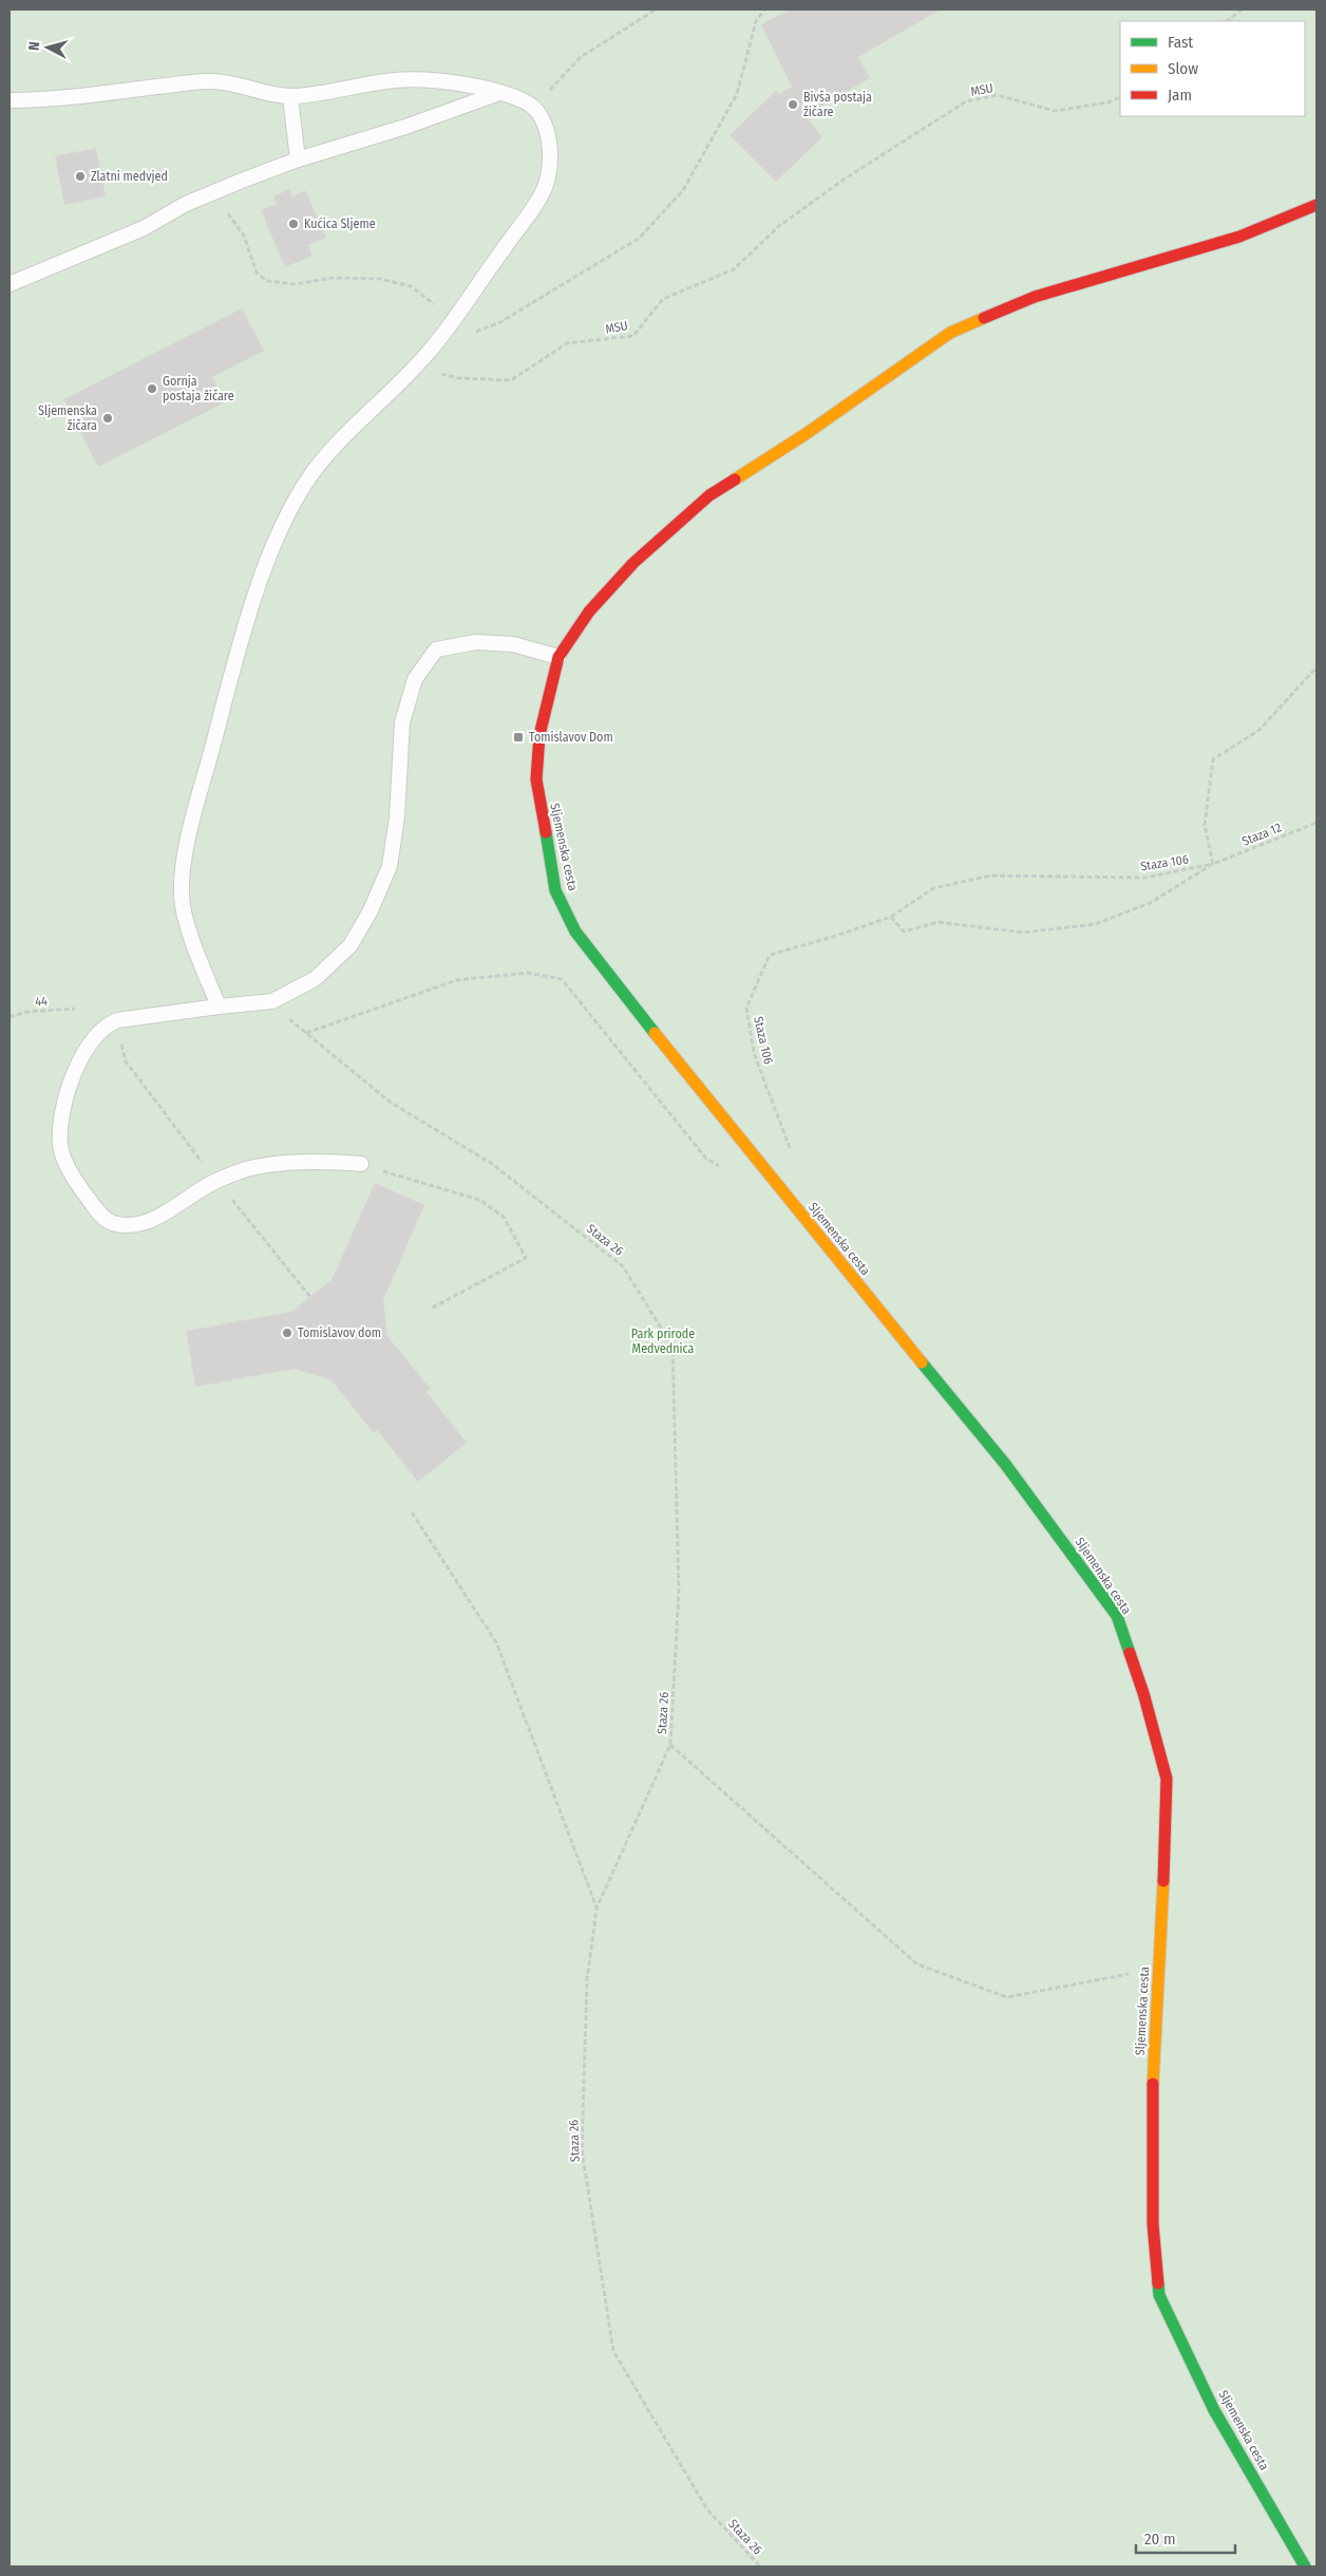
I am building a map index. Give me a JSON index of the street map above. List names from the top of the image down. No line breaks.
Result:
{"streets":{"main road":["Sljemenska cesta"],"path":["MSU","Staza 12","Staza 106","44","Staza 26"]},"crossings":[["Staza 12","Staza 106"]],"parks":["Park prirode Medvednica"],"places":{"other":["Bivša postaja žičare","Zlatni medvjed","Kućica Sljeme","Gornja postaja žičare","Sljemenska žičara","Tomislavov dom"],"transit":["Tomislavov Dom"]},"legend":["Fast","Slow","Jam"],"scale_bar":"20 m","north":"left"}
